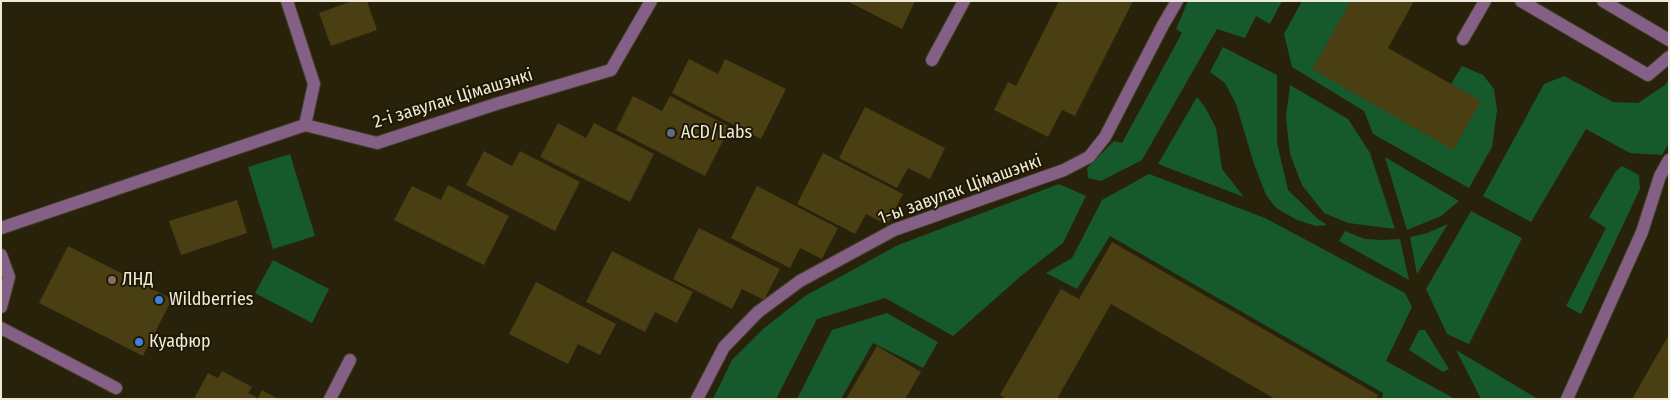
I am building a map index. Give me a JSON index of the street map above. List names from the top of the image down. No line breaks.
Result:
{"streets":{"street":["2-і завулак Цімашэнкі","1-ы завулак Цімашэнкі"]},"places":["ACD/Labs","ЛНД","Wildberries","Куафюр"]}
